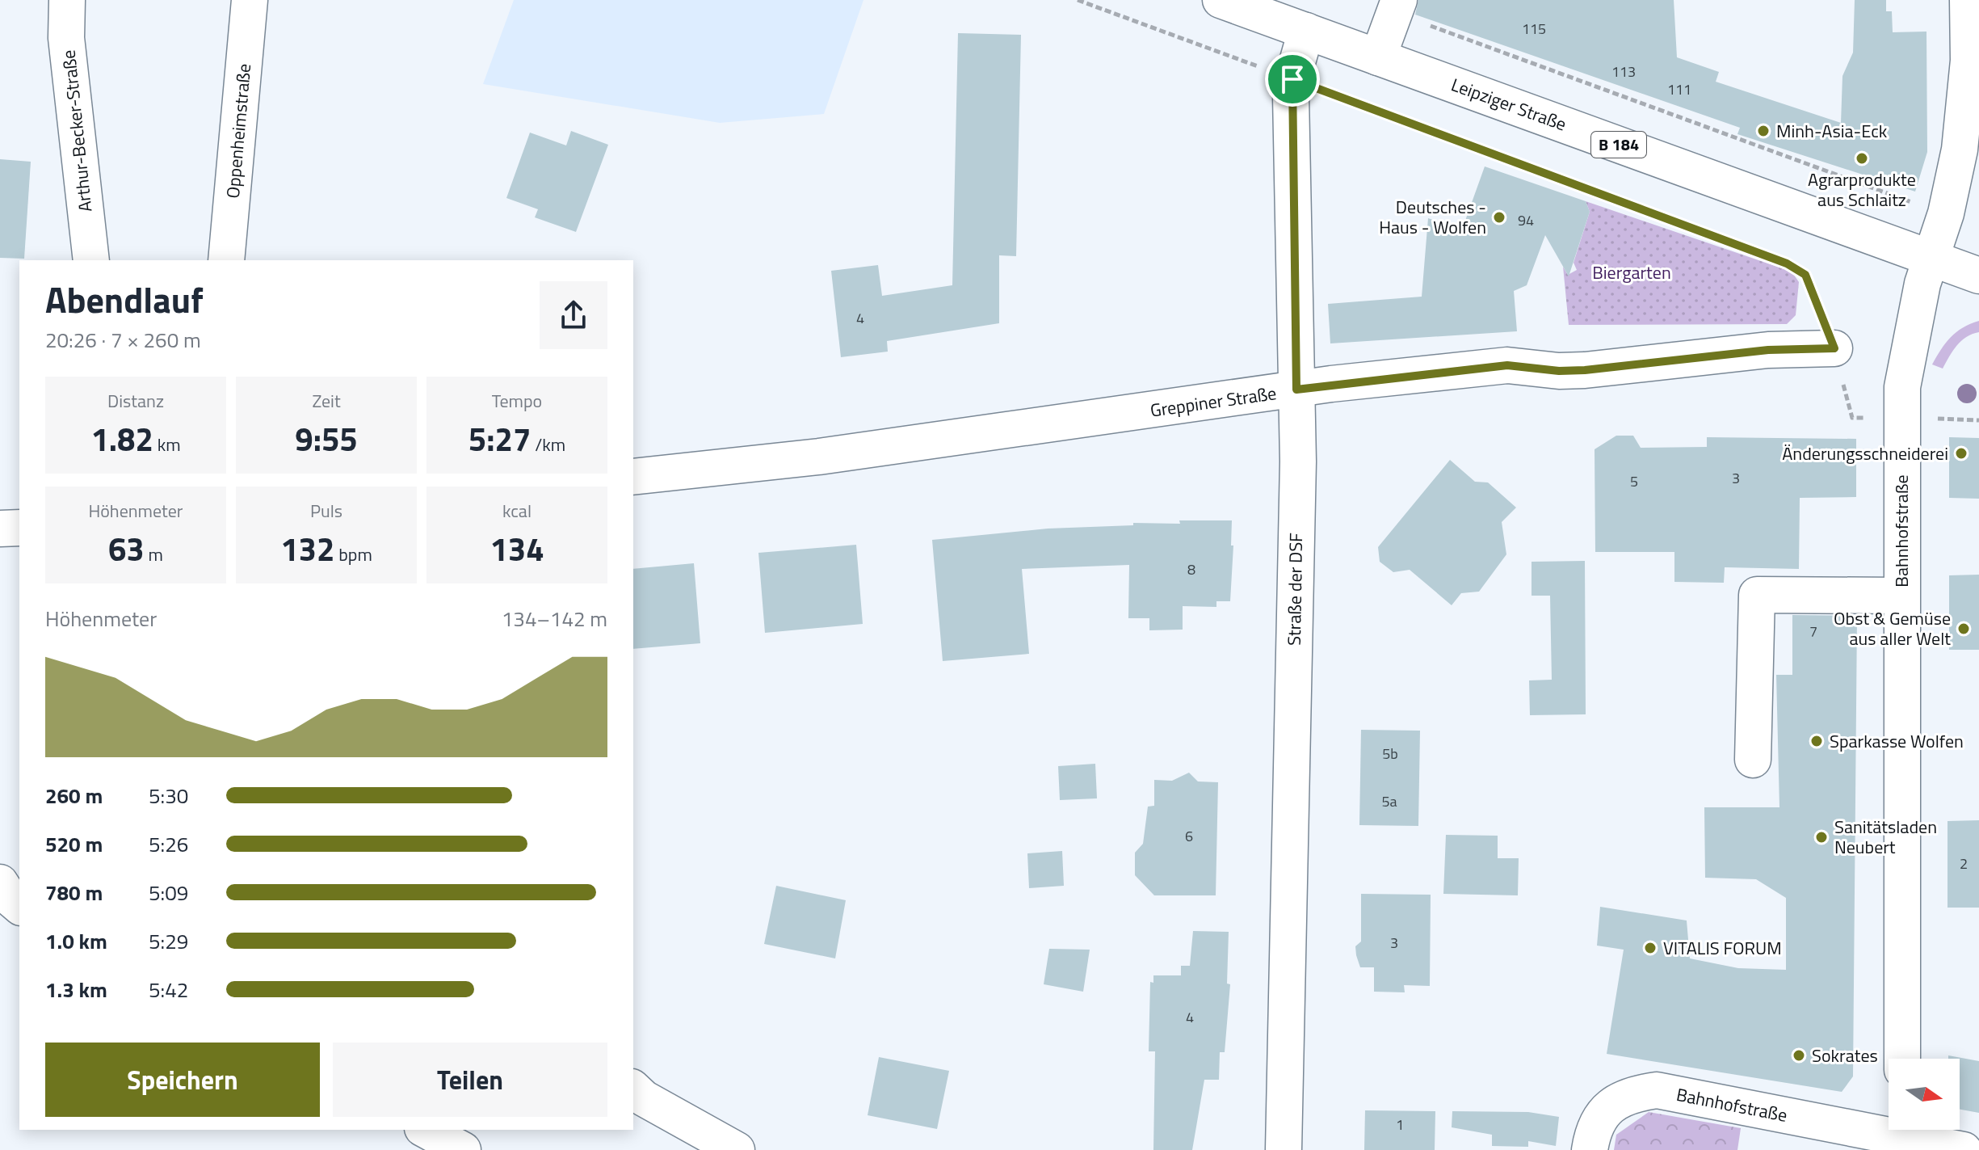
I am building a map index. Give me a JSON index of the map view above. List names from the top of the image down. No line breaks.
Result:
{"streets":{"street":["Leipziger Straße","Arthur-Becker-Straße","Oppenheimstraße","B 184","Greppiner Straße","Bahnhofstraße","Straße der DSF"]},"crossings":[["Leipziger Straße","Bahnhofstraße"],["Leipziger Straße","Straße der DSF"],["Greppiner Straße","Straße der DSF"]],"parks":["Biergarten"],"places":["Minh-Asia-Eck","Agrarprodukte aus Schlaitz","Deutsches - Haus - Wolfen","Änderungsschneiderei","Obst & Gemüse aus aller Welt","Sparkasse Wolfen","Sanitätsladen Neubert","VITALIS FORUM","Sokrates"],"house_numbers":["115","113","111","94","4","3","5","8","7","5b","5a","6","2","3","4","1"],"north":"right","page":{"heading":["Abendlauf","20:26 · 7 × 260 m"],"stats":[["Distanz","1.82 km"],["Zeit","9:55"],["Tempo","5:27 /km"],["Höhenmeter","63 m"],["Puls","132 bpm"],["kcal","134"]],"chart":["Höhenmeter","134–142 m"],"list":[{"name":"260 m","note":"5:30"},{"name":"520 m","note":"5:26"},{"name":"780 m","note":"5:09"},{"name":"1.0 km","note":"5:29"},{"name":"1.3 km","note":"5:42"}],"buttons":["Speichern","Teilen"]}}
